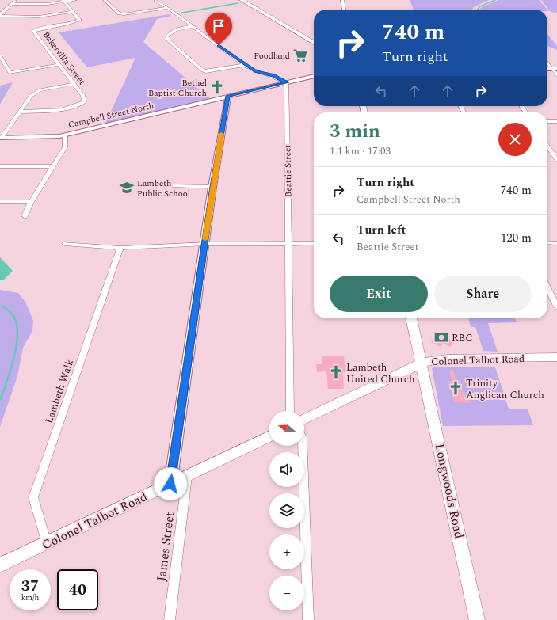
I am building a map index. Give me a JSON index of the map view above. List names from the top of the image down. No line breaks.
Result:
{"streets":{"main road":["Colonel Talbot Road","Longwoods Road"],"street":["Bakervilla Street","Campbell Street North","Beattie Street","Lambeth Walk","James Street"]},"crossings":[["Campbell Street North","Beattie Street"],["Colonel Talbot Road","Lambeth Walk"],["Colonel Talbot Road","Longwoods Road"],["Colonel Talbot Road","James Street"]],"places":{"supermarket":["Foodland"],"church":["Bethel Baptist Church","Lambeth United Church","Trinity Anglican Church"],"school or university":["Lambeth Public School"],"bank":["RBC"]},"north":"left","page":{"turn":["740 m","Turn right"],"heading":["3 min","1.1 km · 17:03"],"list":[{"name":"Turn right","note":"Campbell Street North","value":"740 m"},{"name":"Turn left","note":"Beattie Street","value":"120 m"}],"buttons":["Exit","Share"],"map_buttons":["+","−"],"speed":"37 km/h","limit":"40"}}
